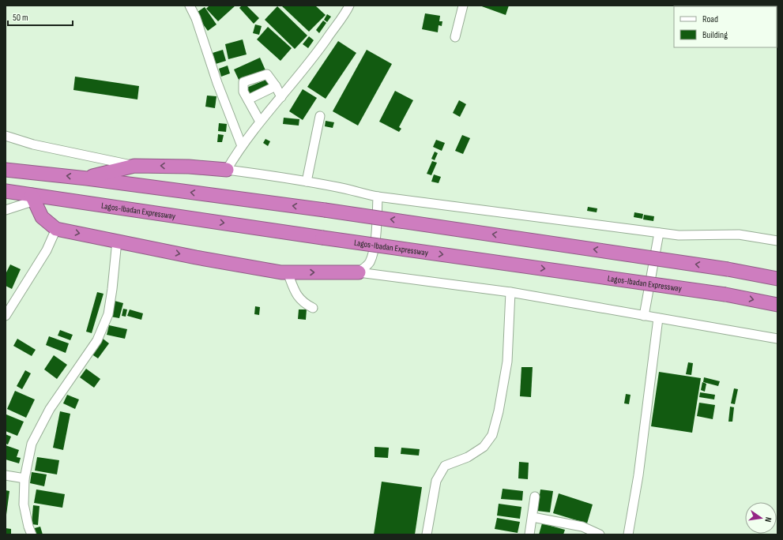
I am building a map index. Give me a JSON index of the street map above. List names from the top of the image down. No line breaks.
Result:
{"streets":{"highway":["Lagos-Ibadan Expressway"]},"legend":["Road","Building"],"scale_bar":"50 m","north":"right"}
